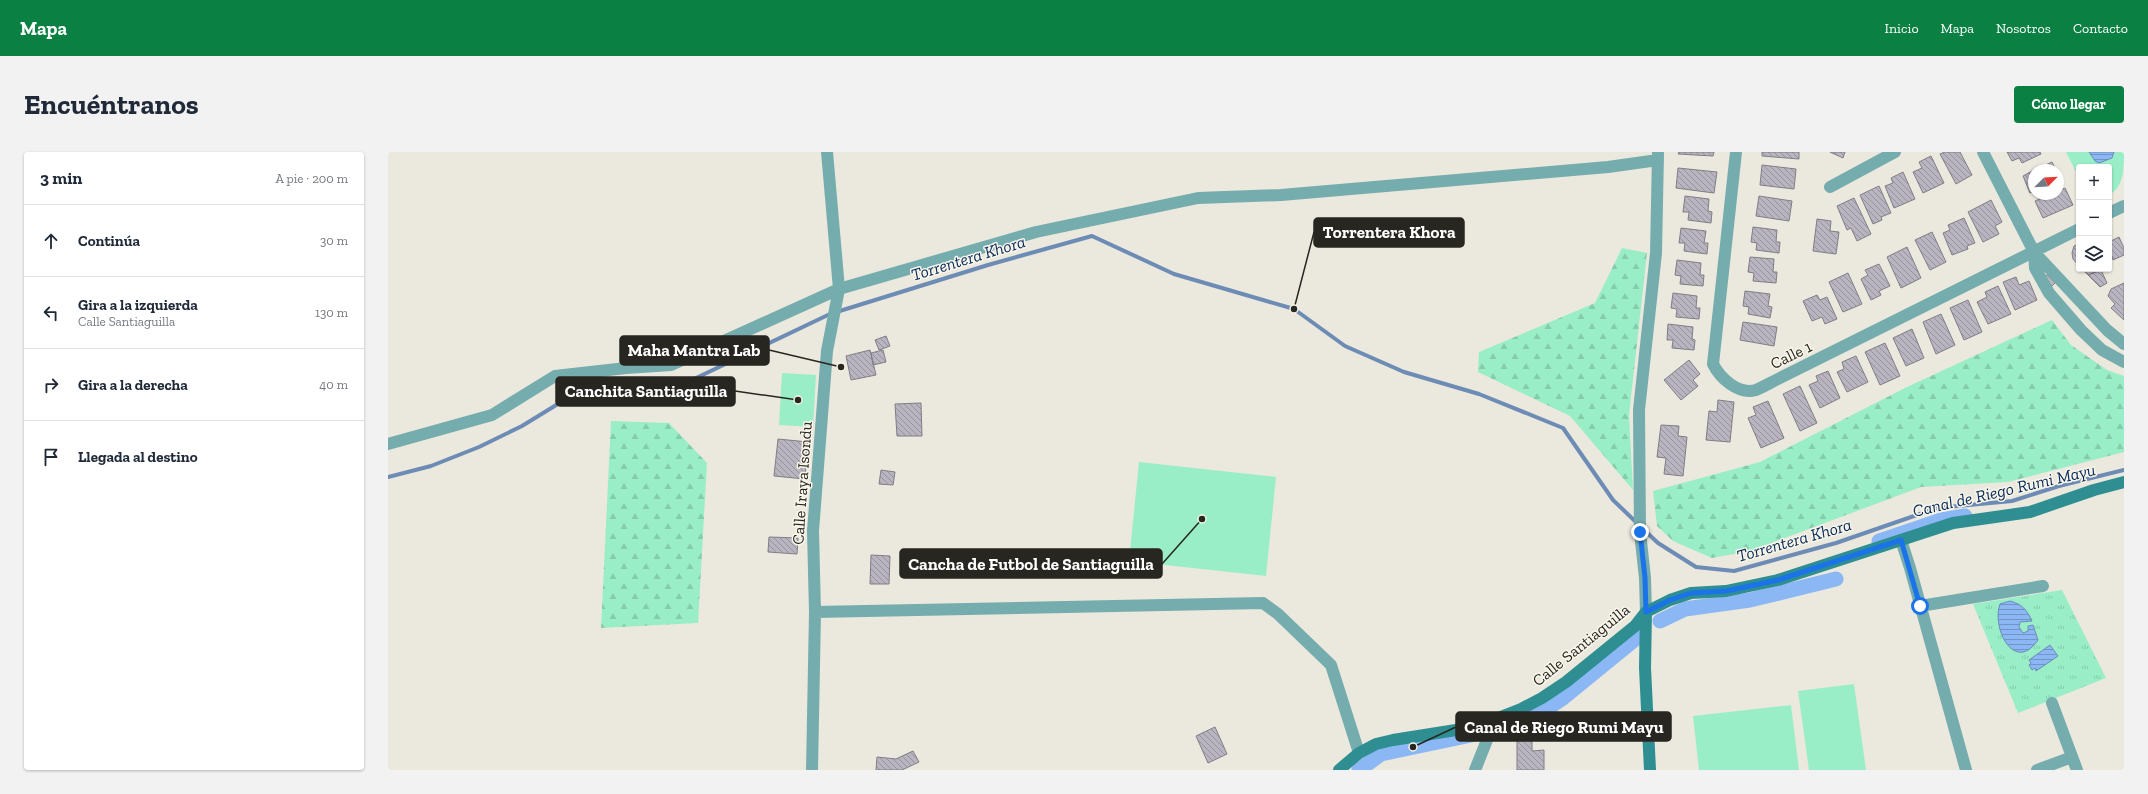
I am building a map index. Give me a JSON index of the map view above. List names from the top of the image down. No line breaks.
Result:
{"streets":{"street":["Calle 1","Calle Iraya Isondu","Calle Santiaguilla"]},"water":["Torrentera Khora","Canal de Riego Rumi Mayu"],"places":["Torrentera Khora","Maha Mantra Lab","Canchita Santiaguilla","Cancha de Futbol de Santiaguilla","Canal de Riego Rumi Mayu"],"north":"top right","page":{"header":"Mapa","nav":["Inicio","Mapa","Nosotros","Contacto"],"buttons":"Cómo llegar","title":"Encuéntranos","heading":["3 min","A pie · 200 m"],"map_buttons":["+","−"],"list":[["Continúa","30 m"],["Gira a la izquierda","Calle Santiaguilla","130 m"],["Gira a la derecha","40 m"],"Llegada al destino"]}}
